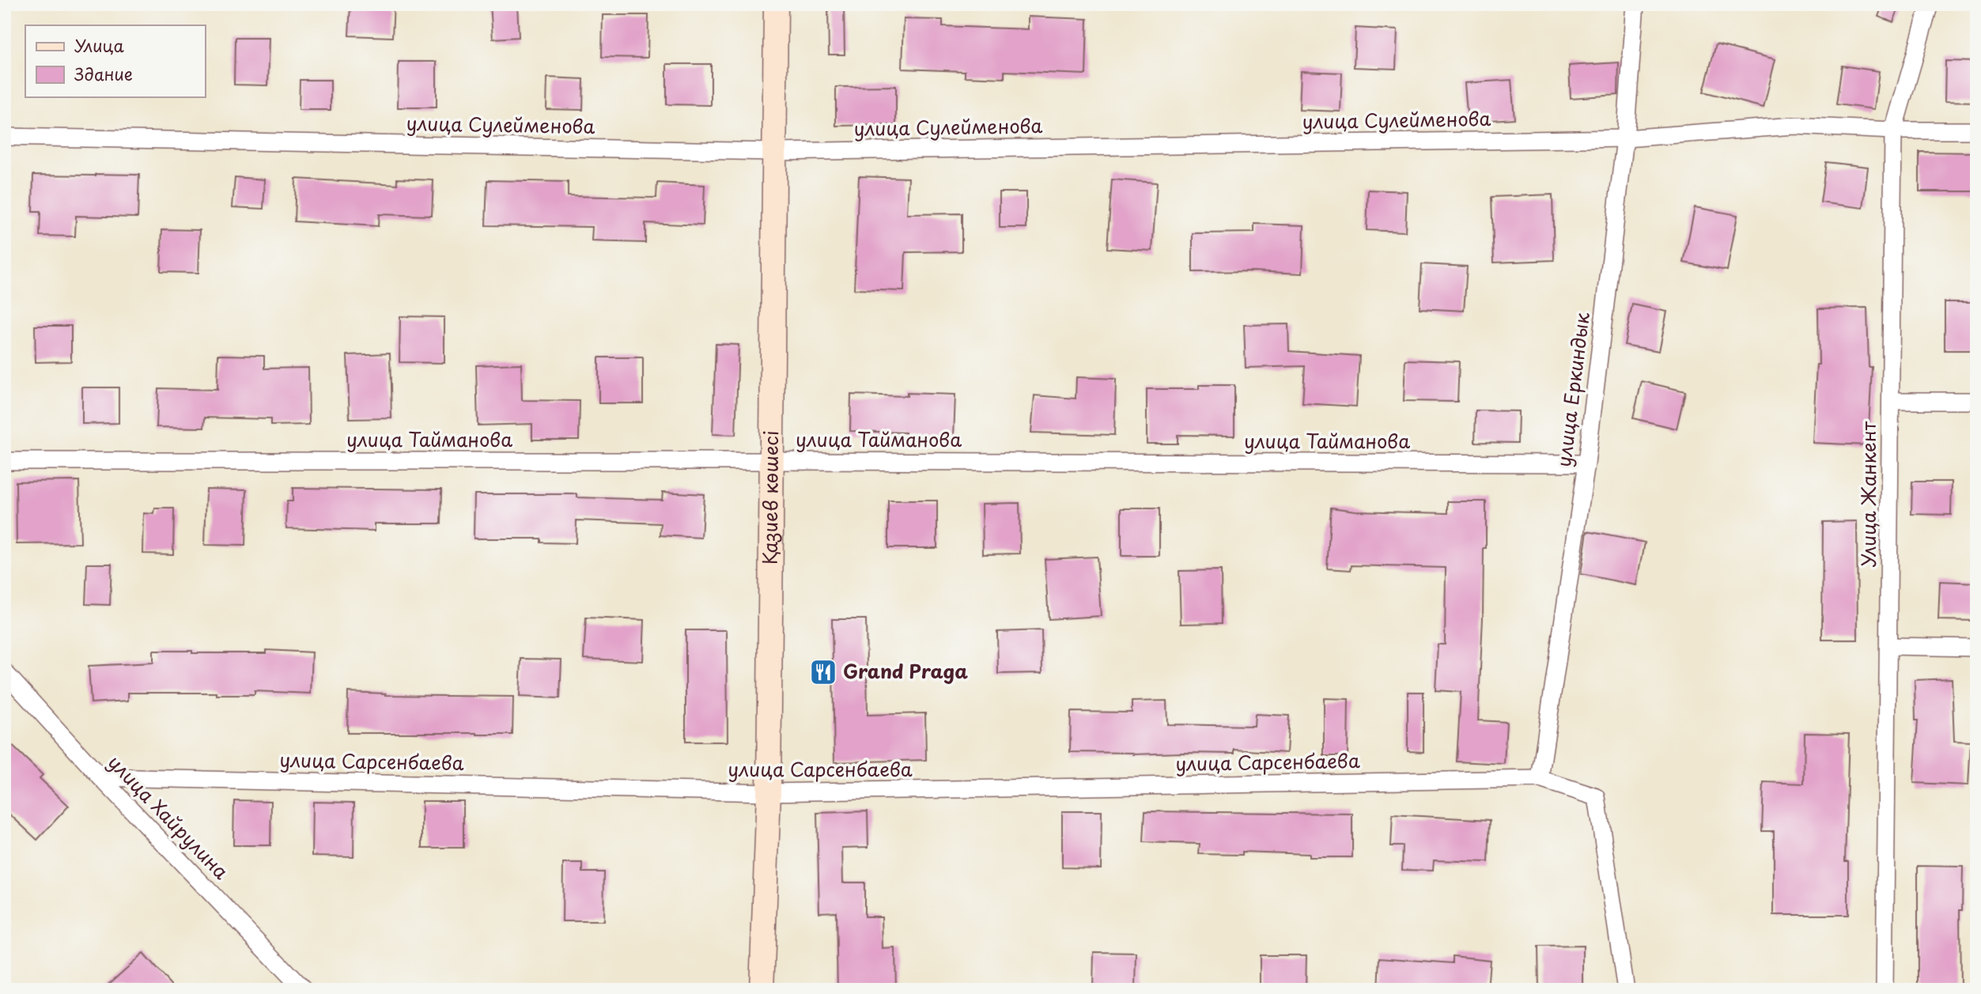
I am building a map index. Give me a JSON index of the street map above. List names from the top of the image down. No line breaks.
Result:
{"streets":{"street":["улица Сулейменова","улица Еркиндык","улица Тайманова","Улица Жанкент","Қазиев көшесі","улица Сарсенбаева","улица Хайрулина"]},"crossings":[["улица Сулейменова","улица Еркиндык"],["улица Сулейменова","Улица Жанкент"],["улица Сулейменова","Қазиев көшесі"],["улица Еркиндык","улица Тайманова"],["улица Еркиндык","улица Сарсенбаева"],["улица Тайманова","Қазиев көшесі"],["Қазиев көшесі","улица Сарсенбаева"],["улица Сарсенбаева","улица Хайрулина"]],"places":{"restaurant":["Grand Praga"]},"legend":["Улица","Здание"]}
